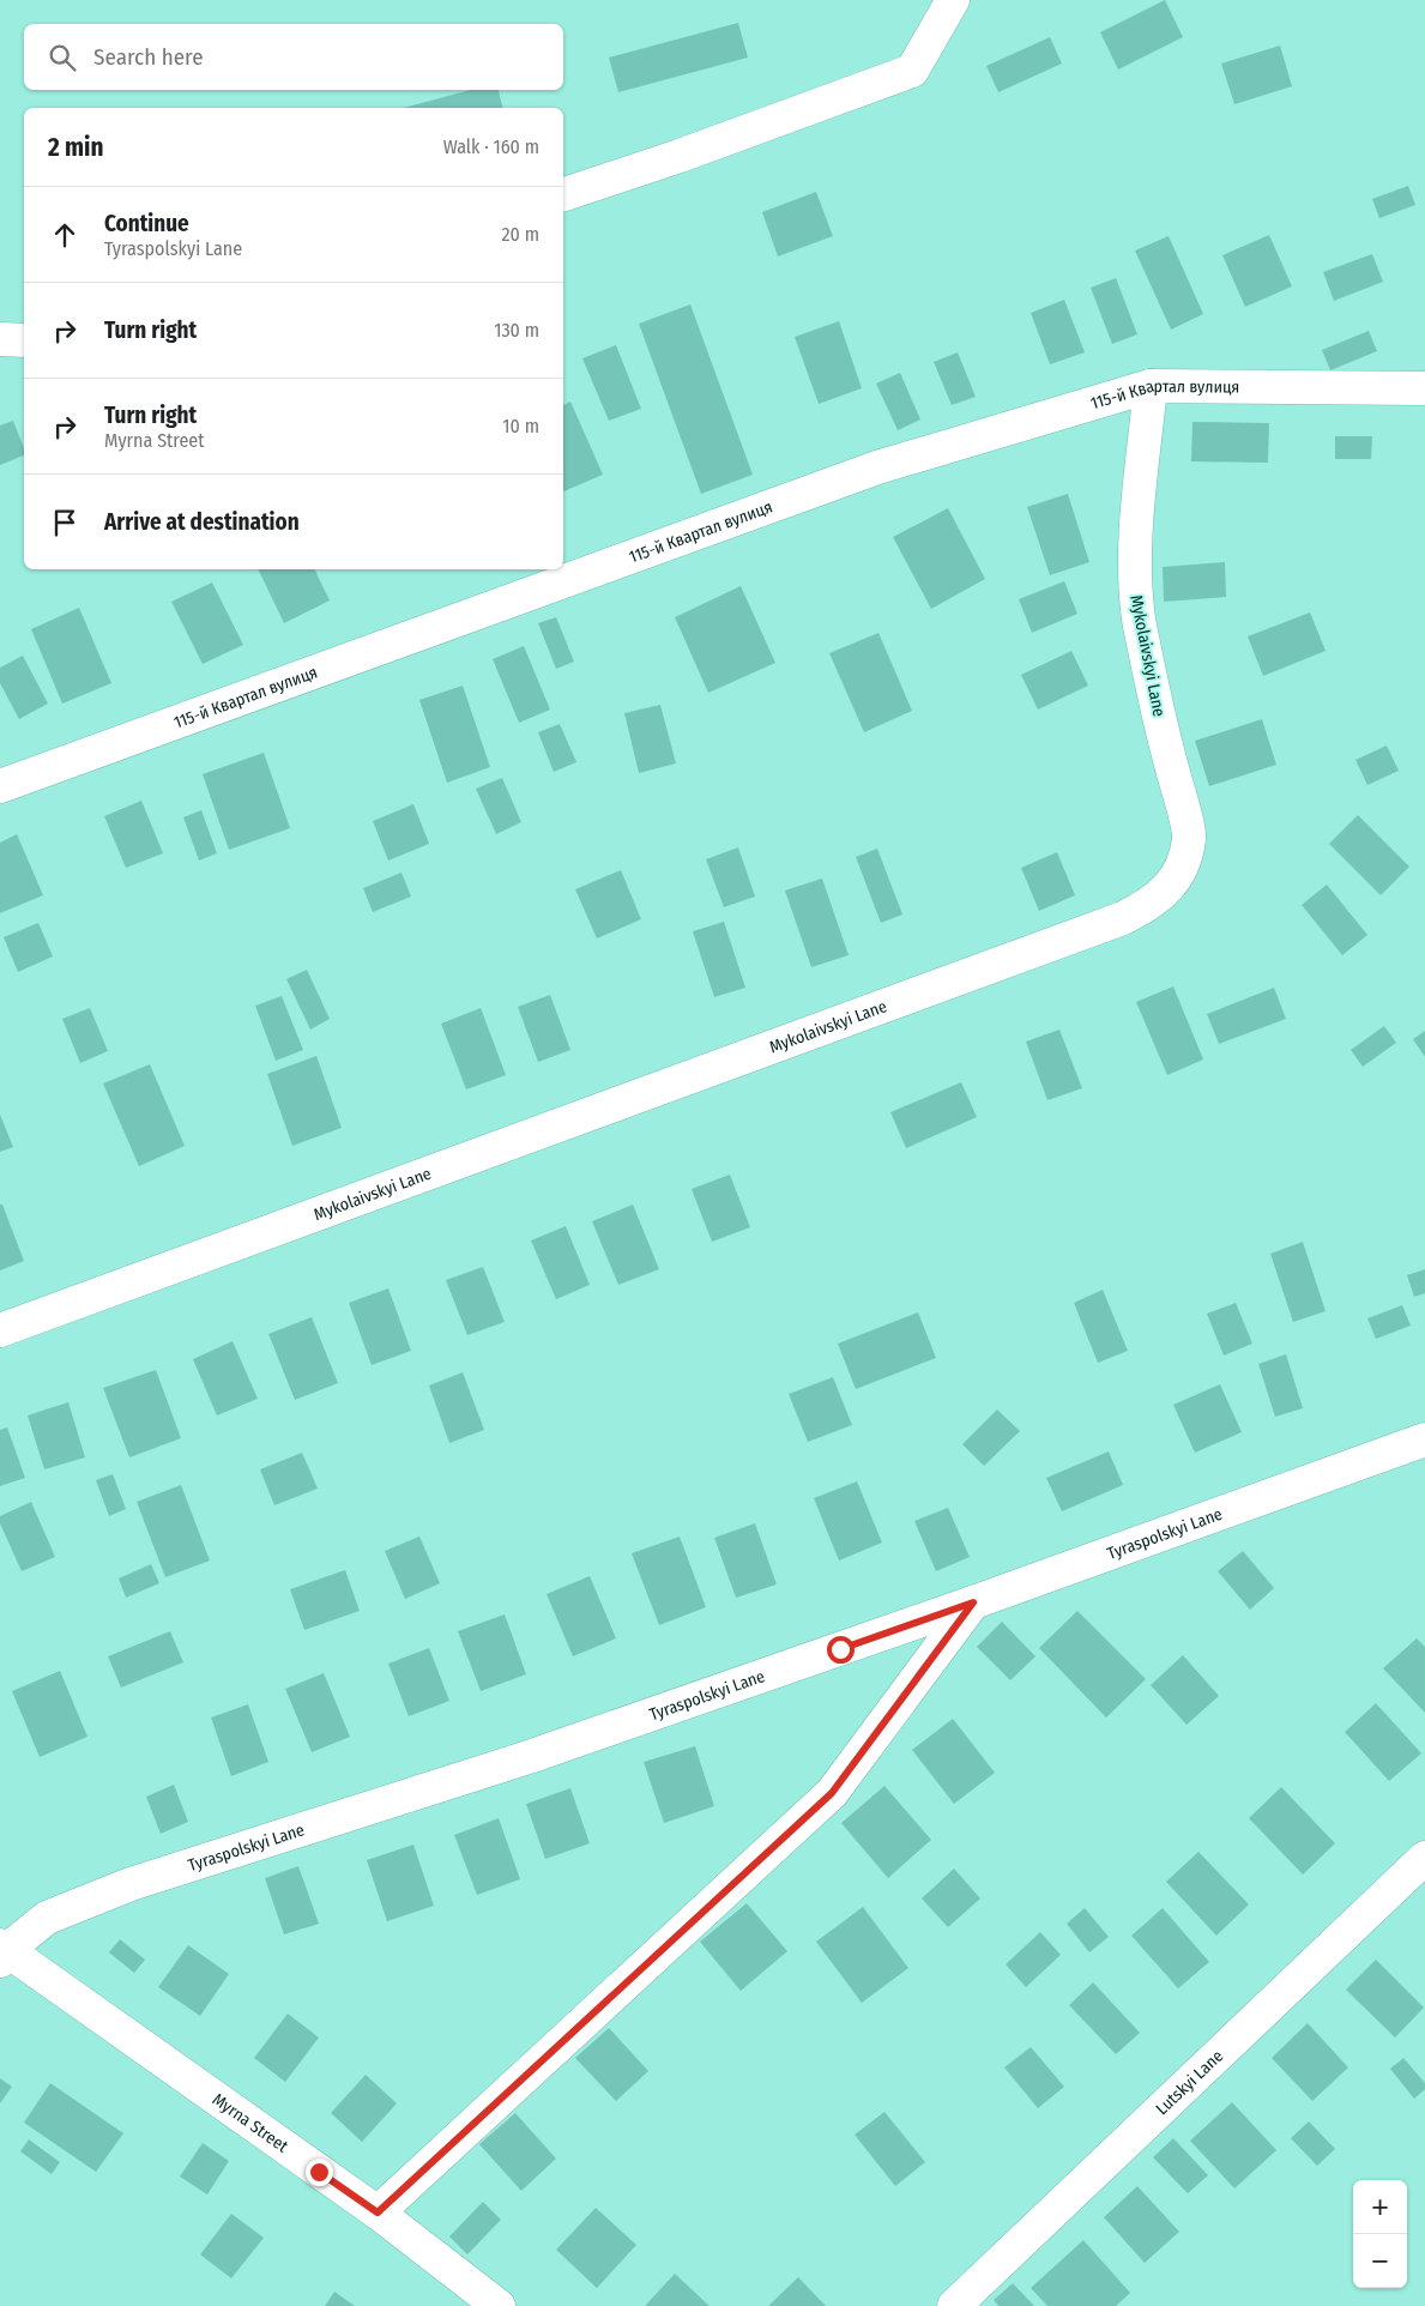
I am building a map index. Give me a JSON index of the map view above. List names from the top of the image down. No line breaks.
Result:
{"streets":{"street":["115-й Квартал вулиця","Mykolaivskyi Lane","Tyraspolskyi Lane","Lutskyi Lane","Myrna Street"]},"crossings":[["115-й Квартал вулиця","Mykolaivskyi Lane"],["Tyraspolskyi Lane","Myrna Street"]],"page":{"search":"Search here","heading":["2 min","Walk · 160 m"],"list":[["Continue","Tyraspolskyi Lane","20 m"],["Turn right","130 m"],["Turn right","Myrna Street","10 m"],"Arrive at destination"],"map_buttons":["+","−"]}}
